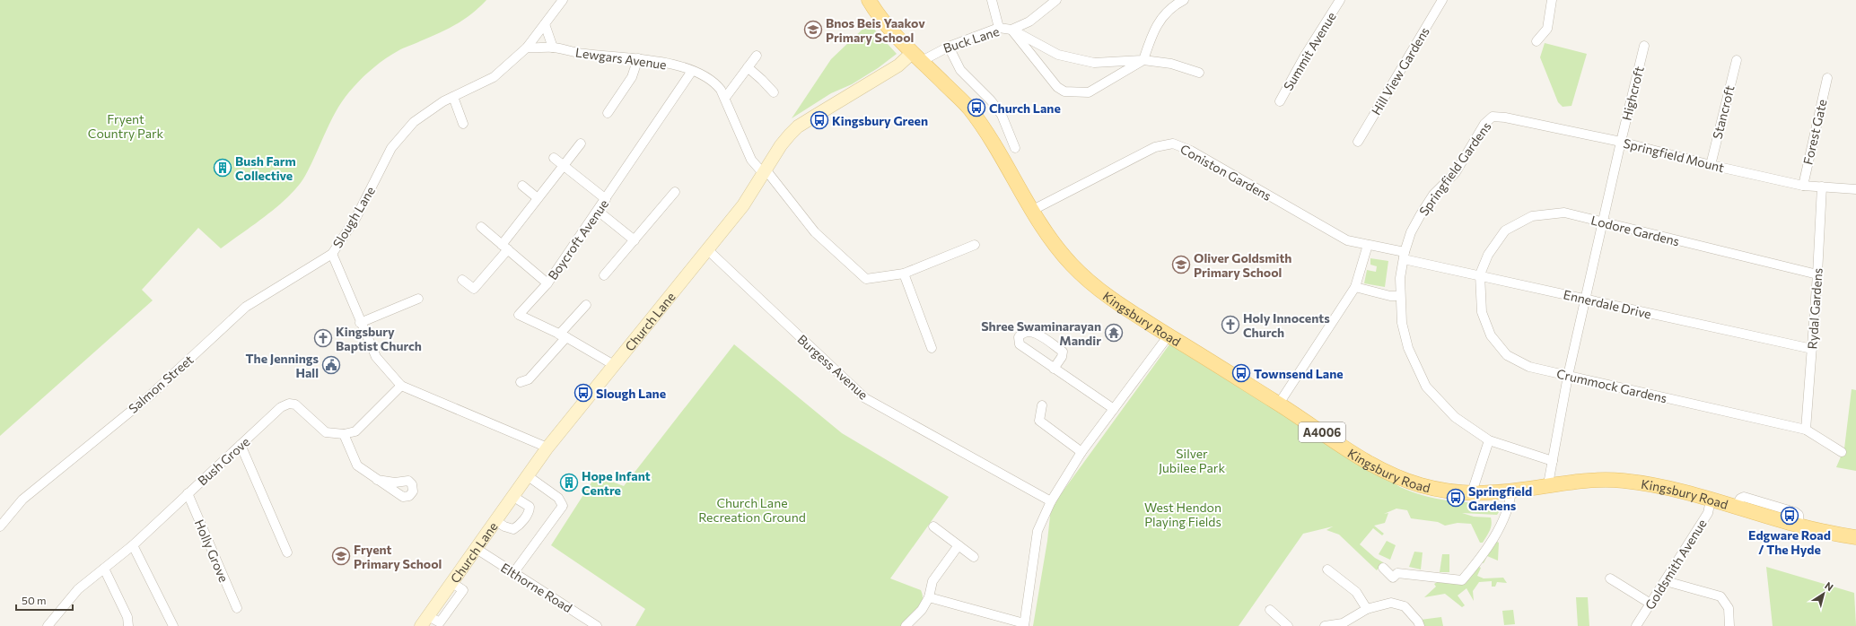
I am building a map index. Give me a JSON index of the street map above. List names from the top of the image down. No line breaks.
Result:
{"streets":{"main road":["Kingsbury Road","Church Lane","A4006"],"street":["Buck Lane","Summit Avenue","Lewgars Avenue","Hill View Gardens","Highcroft","Stancroft","Forest Gate","Springfield Mount","Springfield Gardens","Coniston Gardens","Slough Lane","Lodore Gardens","Boycroft Avenue","Ennerdale Drive","Rydal Gardens","Burgess Avenue","Salmon Street","Crummock Gardens","Bush Grove","Holly Grove","Goldsmith Avenue","Elthorne Road"]},"crossings":[["Buck Lane","Kingsbury Road"],["Buck Lane","Church Lane"],["Lewgars Avenue","Slough Lane"],["Lewgars Avenue","Boycroft Avenue"],["Lewgars Avenue","Church Lane"],["Highcroft","Springfield Mount"],["Highcroft","Springfield Gardens"],["Highcroft","Lodore Gardens"],["Highcroft","Ennerdale Drive"],["Highcroft","Kingsbury Road"],["Highcroft","Crummock Gardens"],["Stancroft","Springfield Mount"],["Forest Gate","Springfield Mount"],["Springfield Mount","Springfield Gardens"],["Springfield Mount","Rydal Gardens"],["Springfield Gardens","Coniston Gardens"],["Springfield Gardens","Ennerdale Drive"],["Coniston Gardens","Ennerdale Drive"],["Coniston Gardens","Kingsbury Road"],["Slough Lane","Church Lane"],["Slough Lane","Salmon Street"],["Slough Lane","Bush Grove"],["Lodore Gardens","Ennerdale Drive"],["Lodore Gardens","Rydal Gardens"],["Lodore Gardens","Crummock Gardens"],["Boycroft Avenue","Church Lane"],["Ennerdale Drive","Rydal Gardens"],["Ennerdale Drive","Crummock Gardens"],["Rydal Gardens","Crummock Gardens"],["Kingsbury Road","Church Lane"],["Kingsbury Road","Goldsmith Avenue"],["Church Lane","Burgess Avenue"],["Church Lane","Elthorne Road"],["Bush Grove","Holly Grove"]],"parks":["Fryent Country Park","Silver Jubilee Park","Church Lane Recreation Ground","West Hendon Playing Fields"],"places":{"school or university":["Bnos Beis Yaakov Primary School","Oliver Goldsmith Primary School","Fryent Primary School"],"bus stop":["Church Lane","Kingsbury Green","Townsend Lane","Slough Lane","Springfield Gardens","Edgware Road / The Hyde"],"building":["Bush Farm Collective","Hope Infant Centre"],"church":["Holy Innocents Church","Kingsbury Baptist Church"],"temple":["Shree Swaminarayan Mandir"],"public building":["The Jennings Hall"]},"scale_bar":"50 m","north":"top right"}
